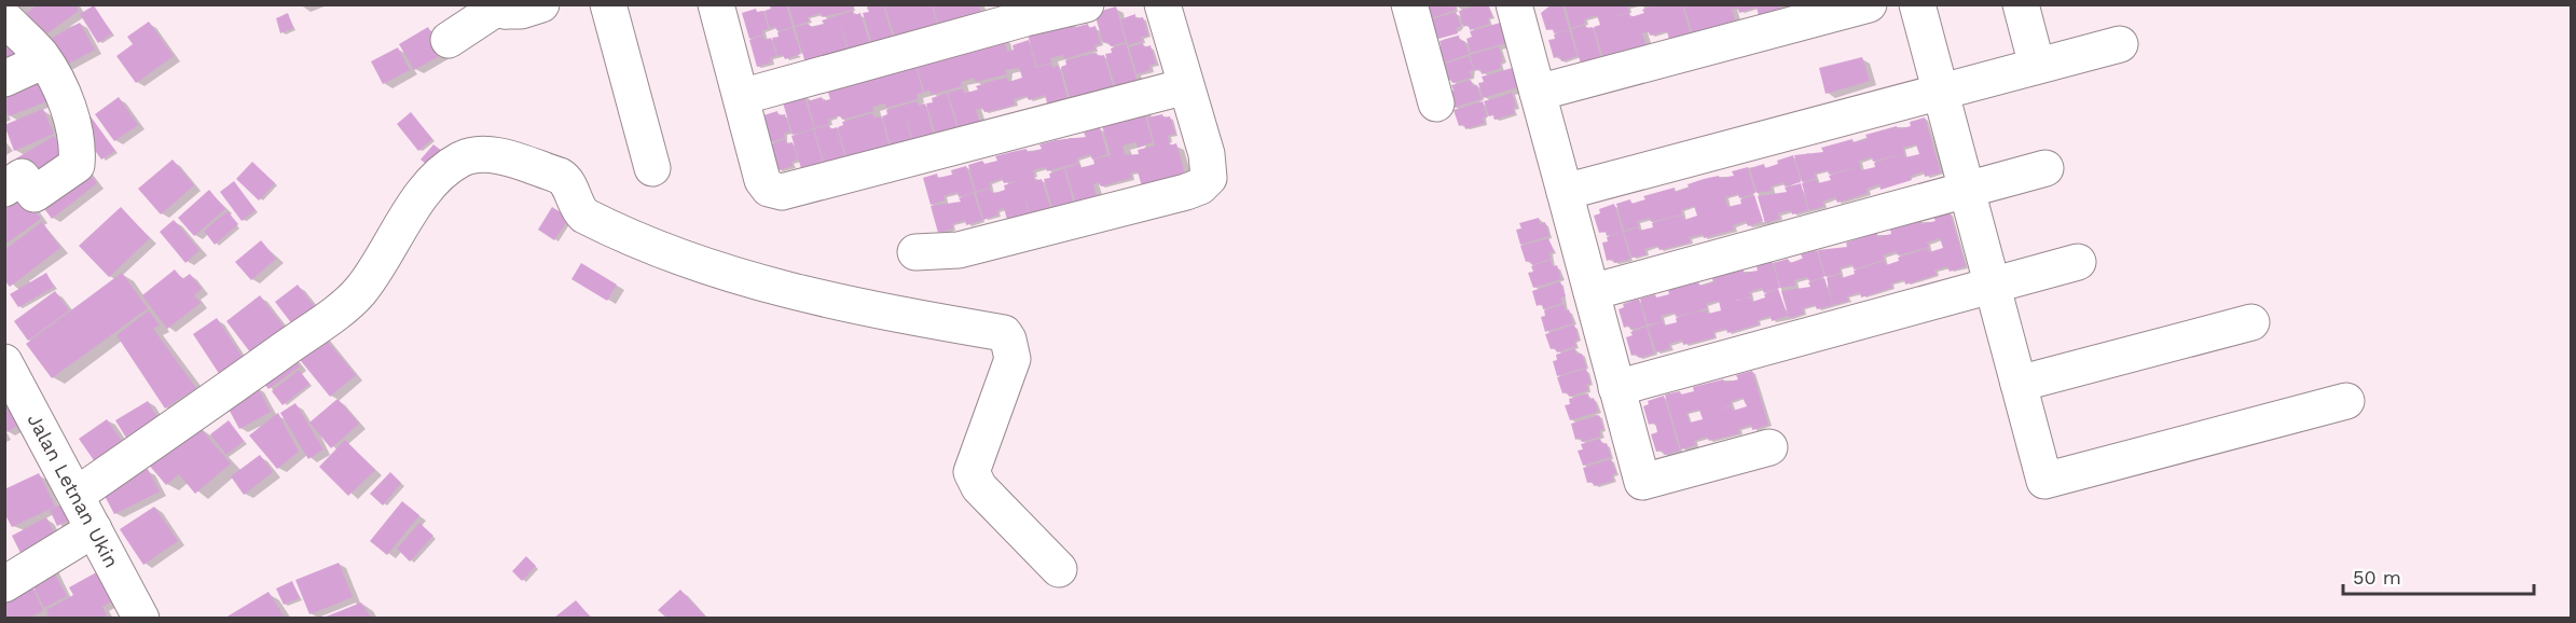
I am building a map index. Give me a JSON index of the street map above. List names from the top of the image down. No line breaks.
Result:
{"streets":{"street":["Jalan Letnan Ukin"]},"scale_bar":"50 m"}
